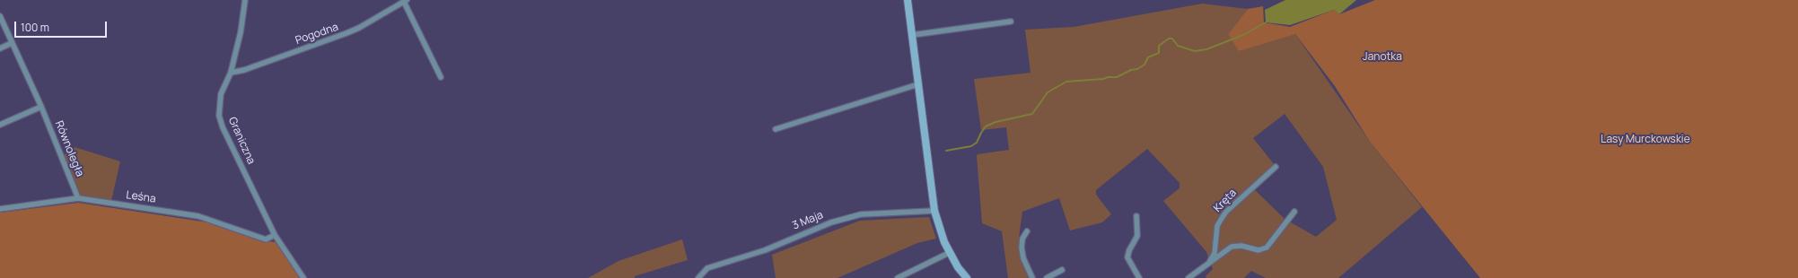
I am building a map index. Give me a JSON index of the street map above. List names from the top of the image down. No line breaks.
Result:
{"streets":{"street":["Pogodna","Graniczna","Równoległa","Leśna","Kręta","3 Maja"]},"crossings":[["Pogodna","Graniczna"],["Graniczna","Leśna"],["Równoległa","Leśna"]],"parks":["Janotka","Lasy Murckowskie"],"scale_bar":"100 m"}
